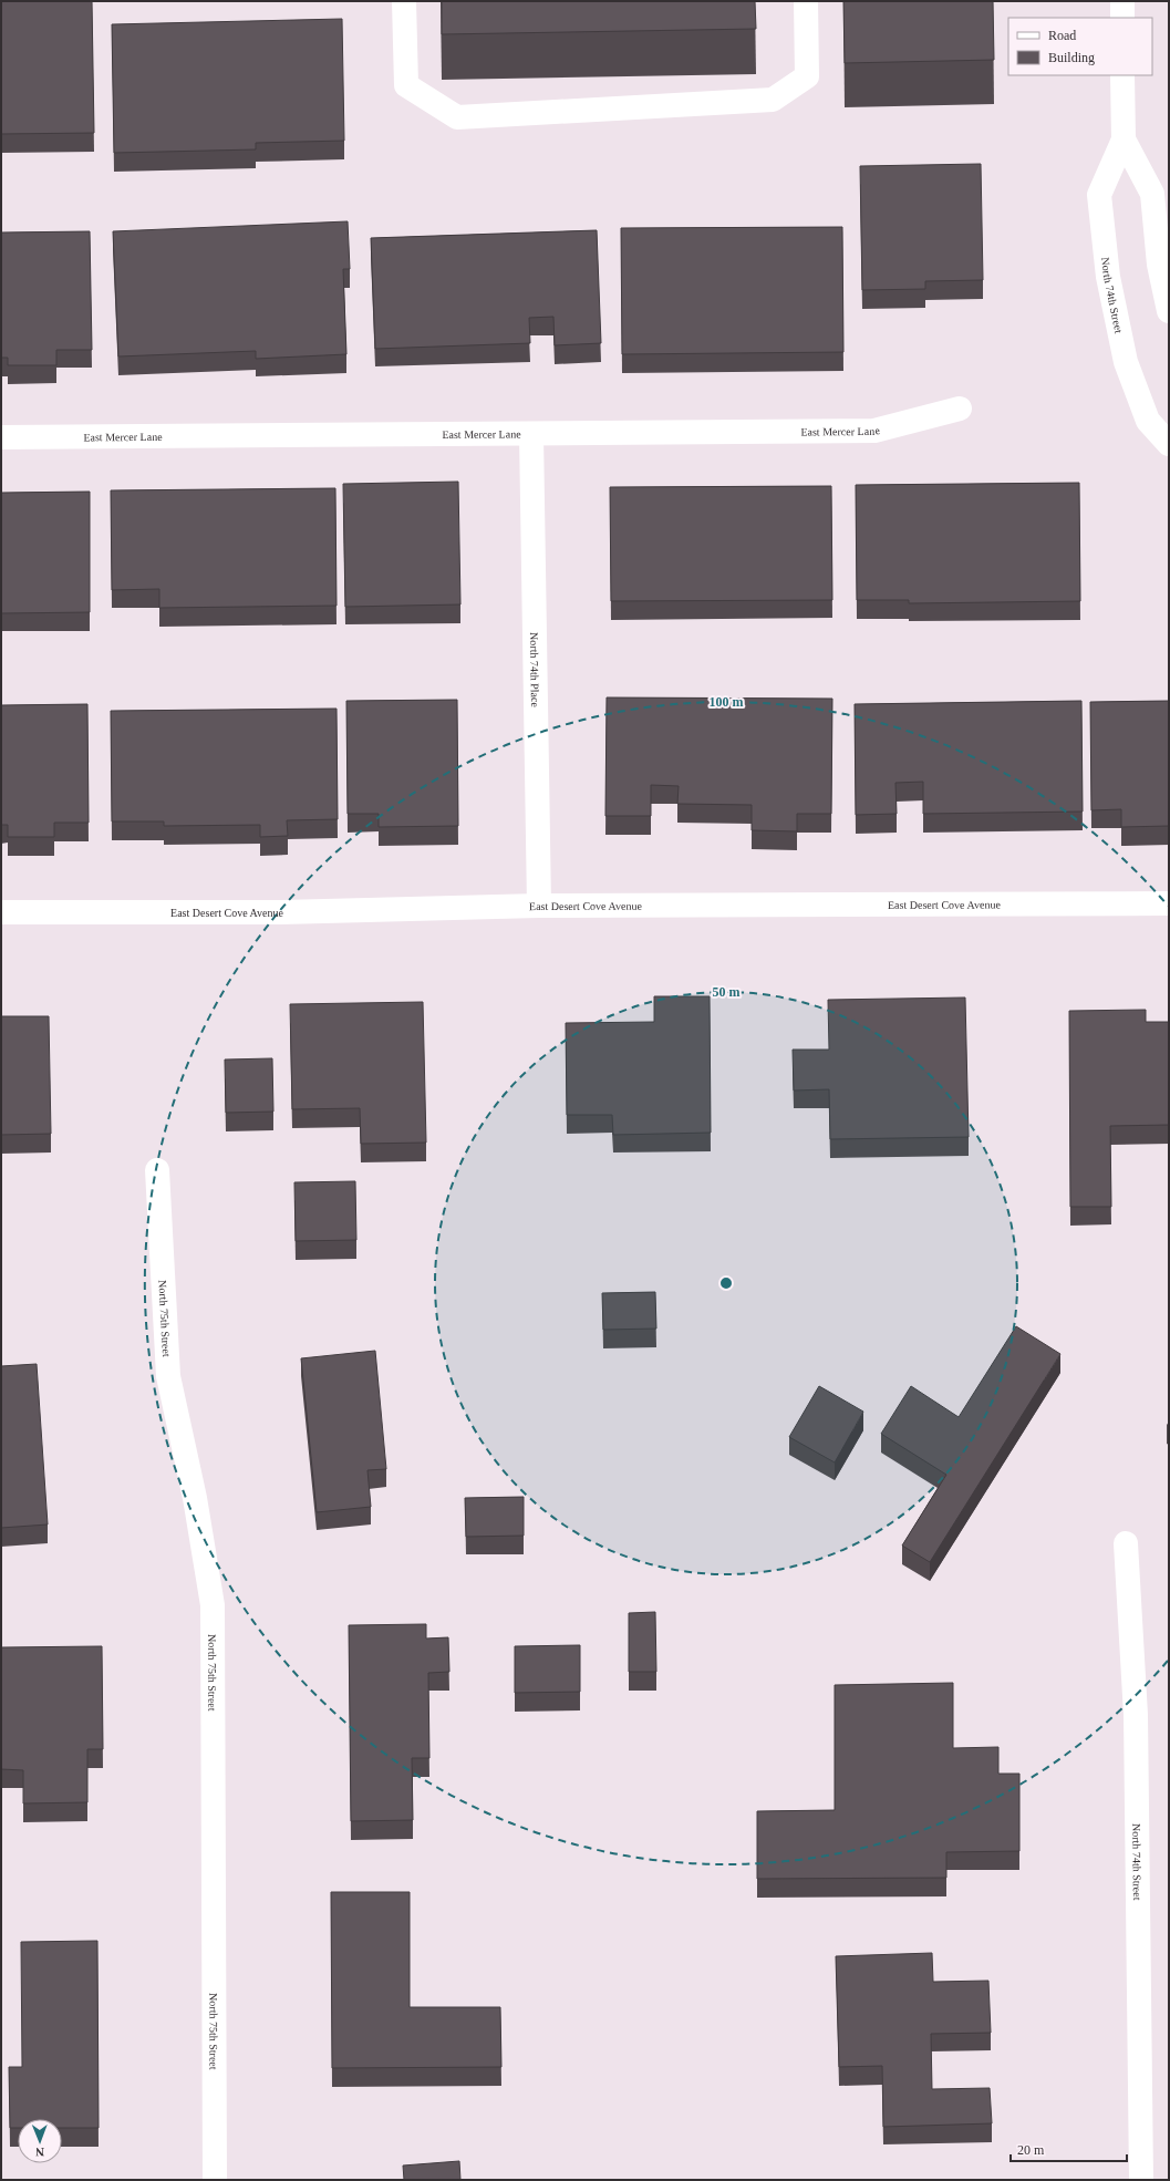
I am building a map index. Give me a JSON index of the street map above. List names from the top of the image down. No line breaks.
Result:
{"streets":{"street":["North 74th Street","East Mercer Lane","North 74th Place","East Desert Cove Avenue","North 75th Street"]},"crossings":[["East Mercer Lane","North 74th Place"],["North 74th Place","East Desert Cove Avenue"]],"legend":["Road","Building"],"scale_bar":"20 m","north":"bottom","rings":["100 m","50 m"]}
